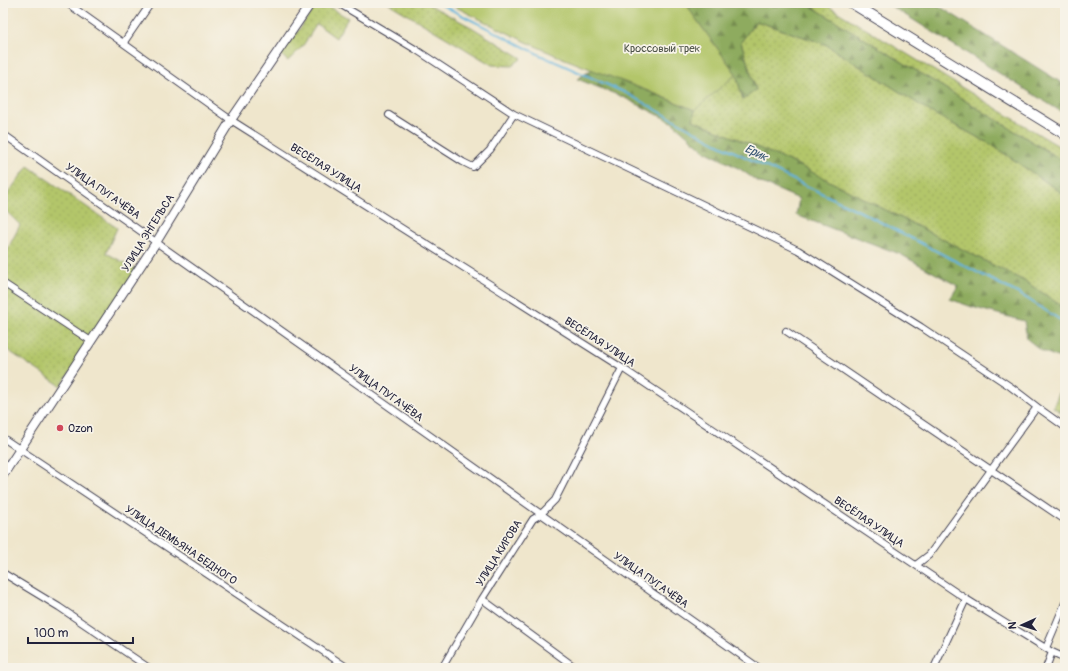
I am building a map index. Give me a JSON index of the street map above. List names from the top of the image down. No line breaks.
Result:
{"streets":{"street":["ВЕСЁЛАЯ УЛИЦА","УЛИЦА ПУГАЧЁВА","УЛИЦА ЭНГЕЛЬСА","УЛИЦА ДЕМЬЯНА БЕДНОГО","УЛИЦА КИРОВА"]},"crossings":[["ВЕСЁЛАЯ УЛИЦА","УЛИЦА ЭНГЕЛЬСА"],["ВЕСЁЛАЯ УЛИЦА","УЛИЦА КИРОВА"],["УЛИЦА ПУГАЧЁВА","УЛИЦА ЭНГЕЛЬСА"],["УЛИЦА ПУГАЧЁВА","УЛИЦА КИРОВА"],["УЛИЦА ЭНГЕЛЬСА","УЛИЦА ДЕМЬЯНА БЕДНОГО"]],"water":["Ерик"],"parks":["Кроссовый трек"],"places":["Ozon"],"scale_bar":"100 m","north":"left"}
